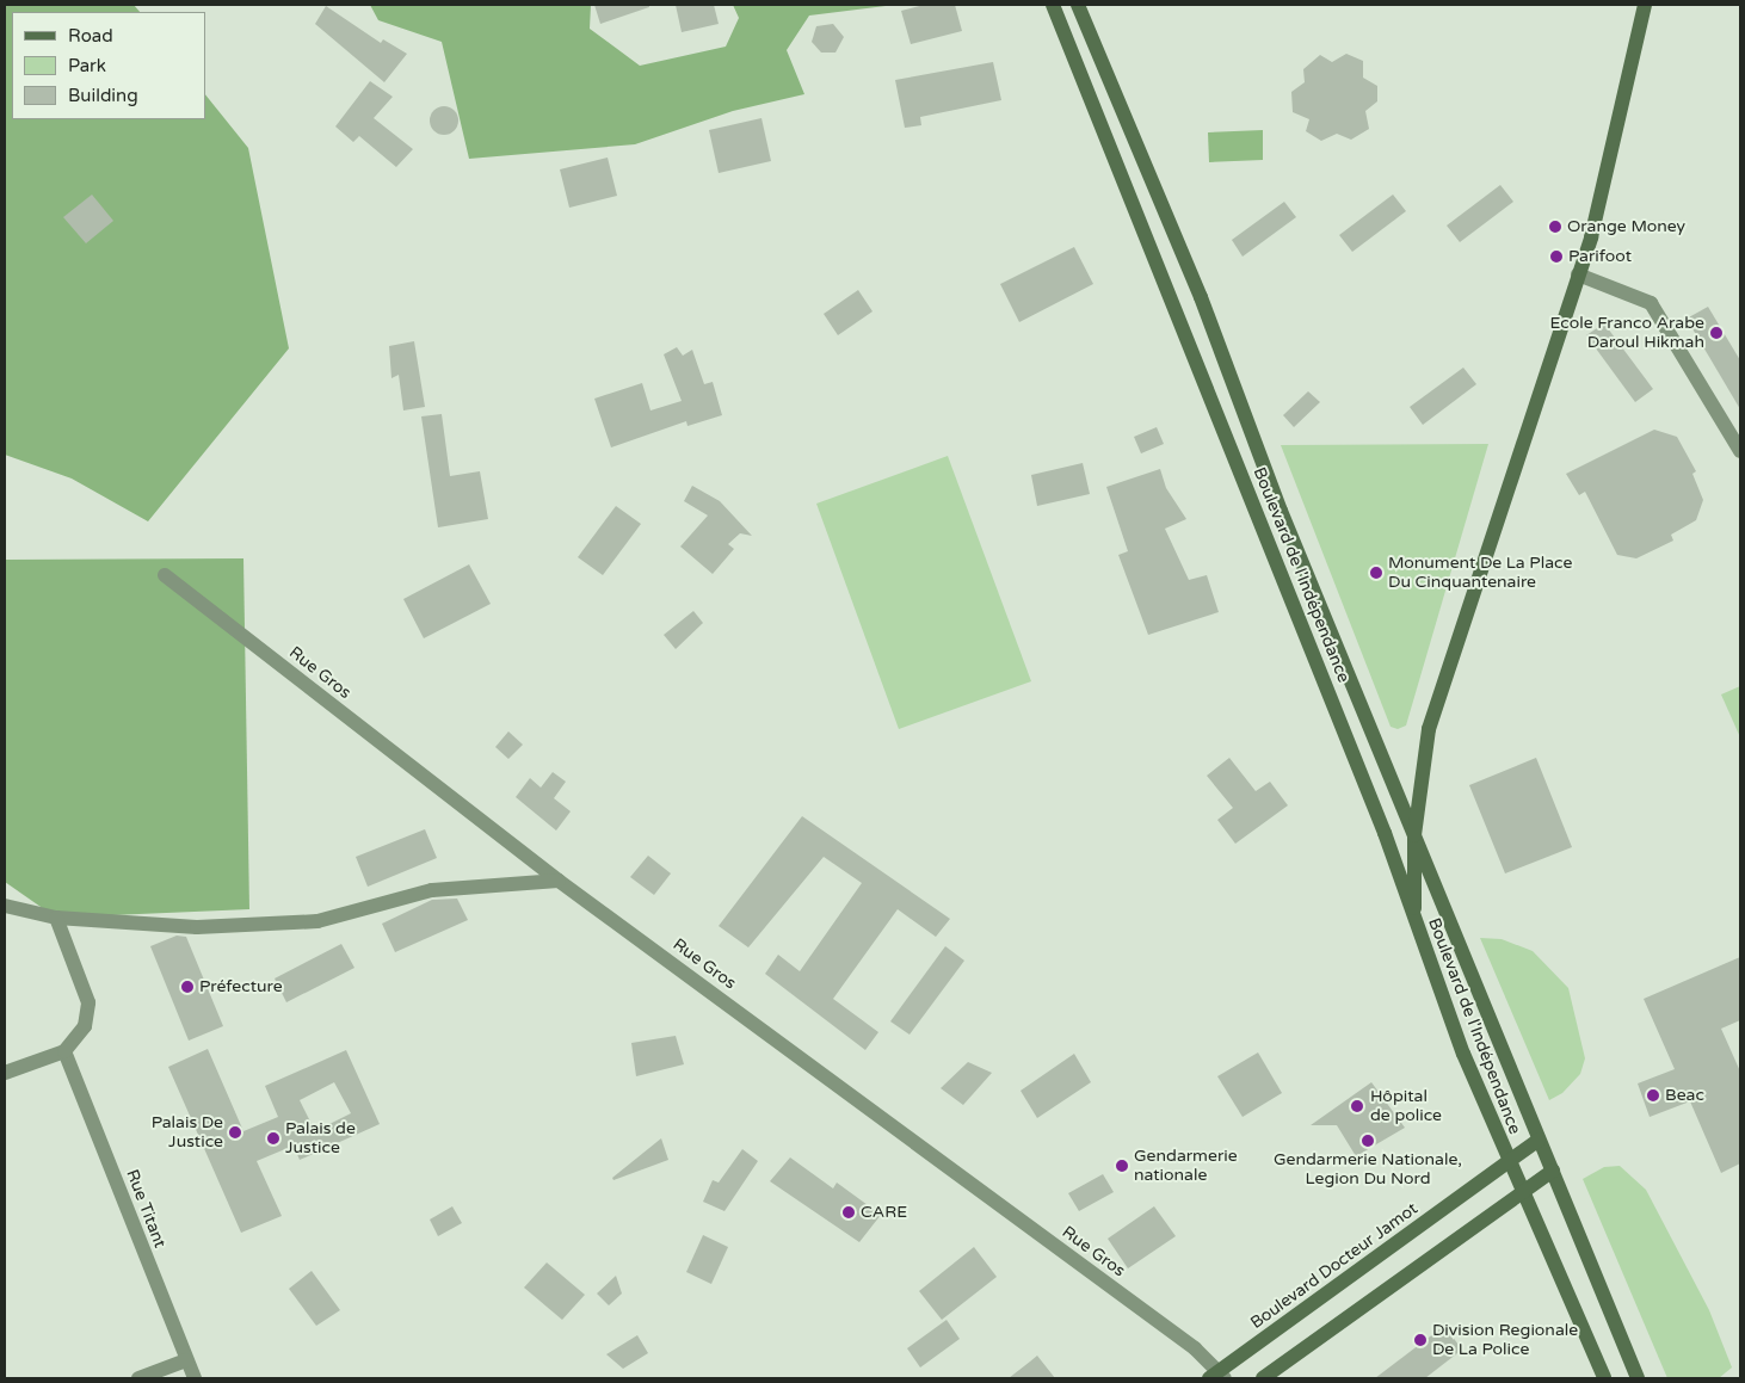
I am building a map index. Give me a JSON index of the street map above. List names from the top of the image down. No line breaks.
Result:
{"streets":{"main road":["Boulevard de l'Indépendance","Boulevard Docteur Jamot"],"street":["Rue Gros","Rue Titant"]},"crossings":[["Boulevard de l'Indépendance","Boulevard Docteur Jamot"],["Rue Gros","Boulevard Docteur Jamot"]],"places":["Orange Money","Parifoot","Ecole Franco Arabe Daroul Hikmah","Monument De La Place Du Cinquantenaire","Préfecture","Beac","Hôpital de police","Palais De Justice","Palais de Justice","Gendarmerie Nationale, Legion Du Nord","Gendarmerie nationale","CARE","Division Regionale De La Police"],"legend":["Road","Park","Building"]}
